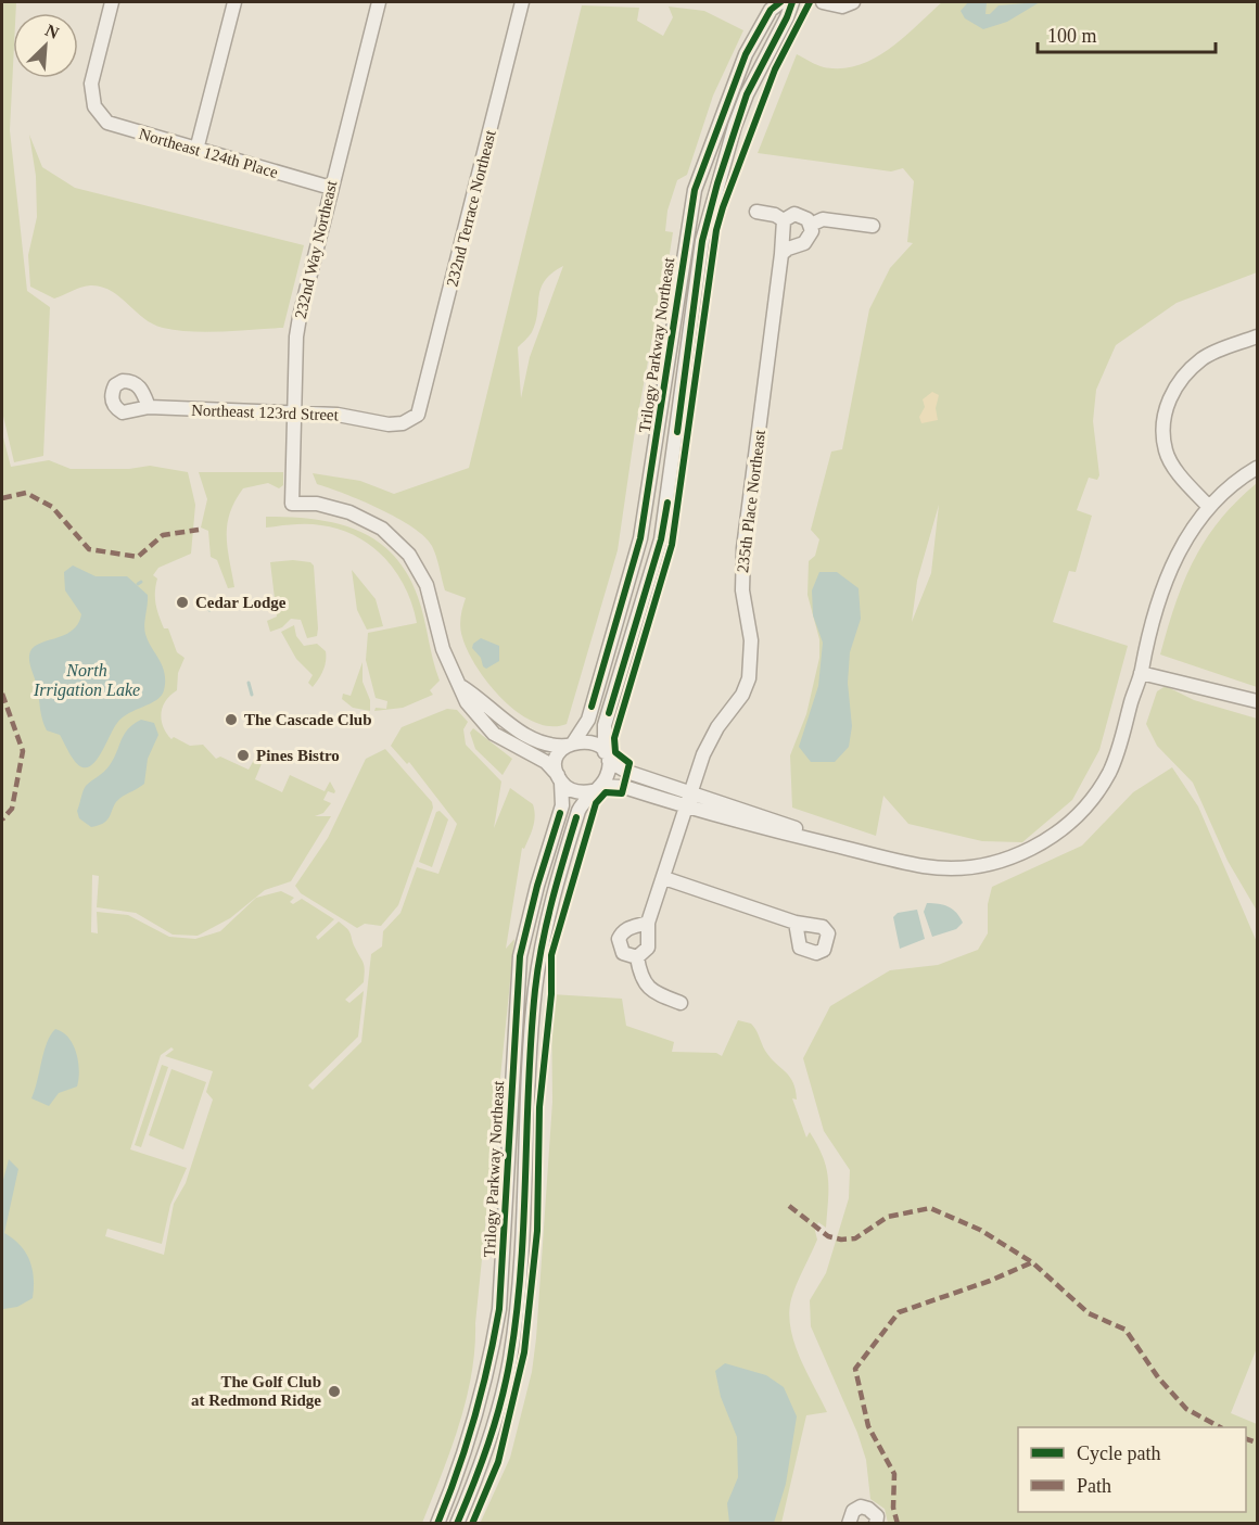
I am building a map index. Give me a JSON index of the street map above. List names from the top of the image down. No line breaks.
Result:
{"streets":{"street":["Northeast 124th Place","232nd Terrace Northeast","232nd Way Northeast","Trilogy Parkway Northeast","Northeast 123rd Street","235th Place Northeast"]},"crossings":[["Northeast 124th Place","232nd Way Northeast"],["232nd Terrace Northeast","Northeast 123rd Street"],["232nd Way Northeast","Northeast 123rd Street"]],"water":["North Irrigation Lake"],"places":["Cedar Lodge","The Cascade Club","Pines Bistro","The Golf Club at Redmond Ridge"],"legend":["Cycle path","Path"],"scale_bar":"100 m","north":"top right"}
